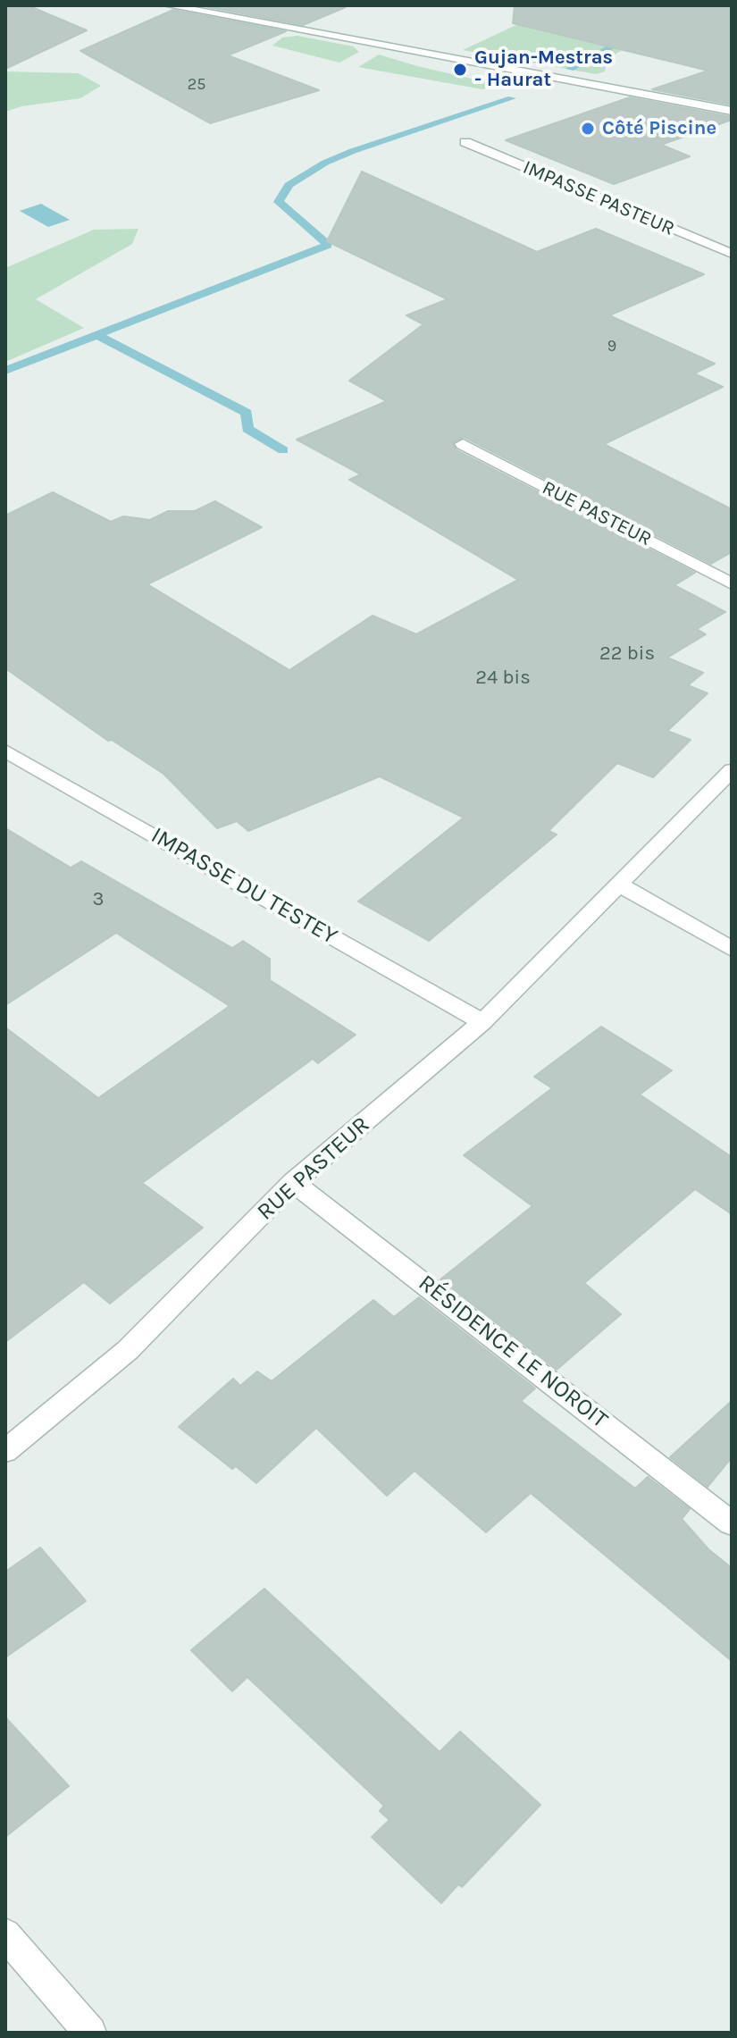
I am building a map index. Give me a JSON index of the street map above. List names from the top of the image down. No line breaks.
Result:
{"streets":{"street":["IMPASSE PASTEUR","RUE PASTEUR","IMPASSE DU TESTEY","RÉSIDENCE LE NOROIT"]},"crossings":[["RUE PASTEUR","IMPASSE DU TESTEY"],["RUE PASTEUR","RÉSIDENCE LE NOROIT"]],"places":["Gujan-Mestras - Haurat","Côté Piscine"],"house_numbers":["25","9","22 bis","24 bis","3"]}
